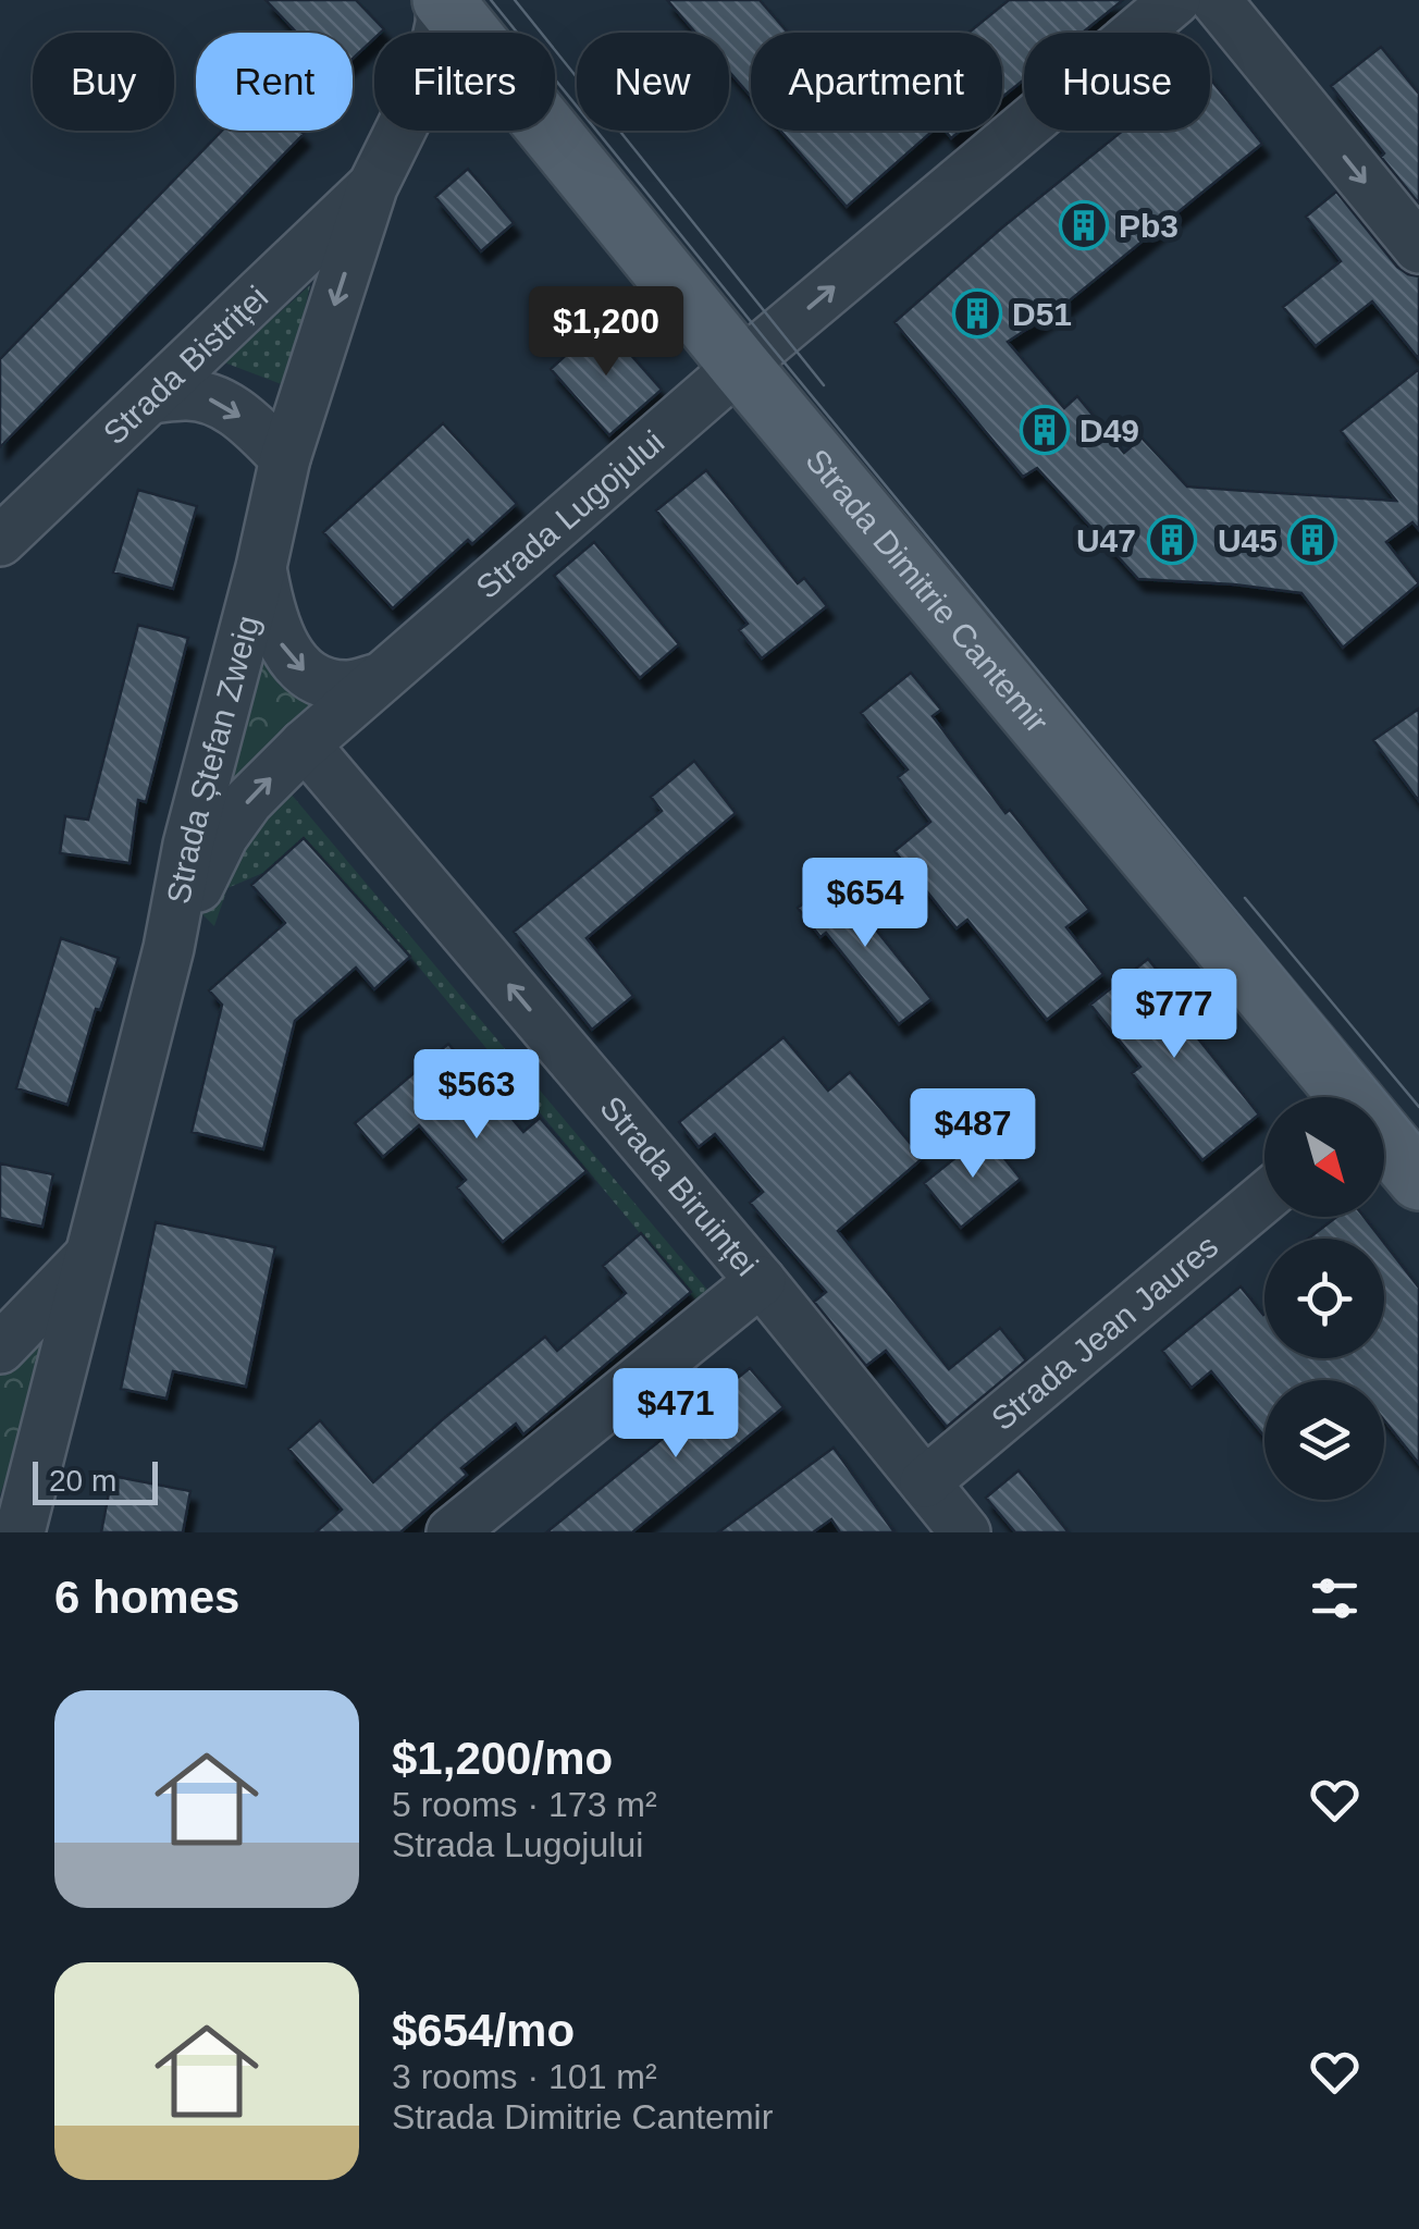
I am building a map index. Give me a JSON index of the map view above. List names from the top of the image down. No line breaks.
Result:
{"streets":{"main road":["Strada Dimitrie Cantemir"],"street":["Strada Bistriței","Strada Lugojului","Strada Ștefan Zweig","Strada Biruinței","Strada Jean Jaures"]},"crossings":[["Strada Bistriței","Strada Ștefan Zweig"],["Strada Lugojului","Strada Dimitrie Cantemir"],["Strada Lugojului","Strada Ștefan Zweig"],["Strada Lugojului","Strada Biruinței"],["Strada Dimitrie Cantemir","Strada Ștefan Zweig"],["Strada Biruinței","Strada Jean Jaures"]],"one_way":["Strada Lugojului","Strada Biruinței"],"places":{"building":["Pb3","D51","D49","U47","U45"]},"scale_bar":"20 m","north":"bottom right","page":{"chip":["Buy","Rent","Filters","New","Apartment","House"],"price":["$1,200","$654","$777","$563","$487","$471"],"scale":"20 m","heading":"6 homes","list":[{"name":"$1,200/mo","note":"5 rooms · 173 m² · Strada Lugojului"},{"name":"$654/mo","note":"3 rooms · 101 m² · Strada Dimitrie Cantemir"}]}}
